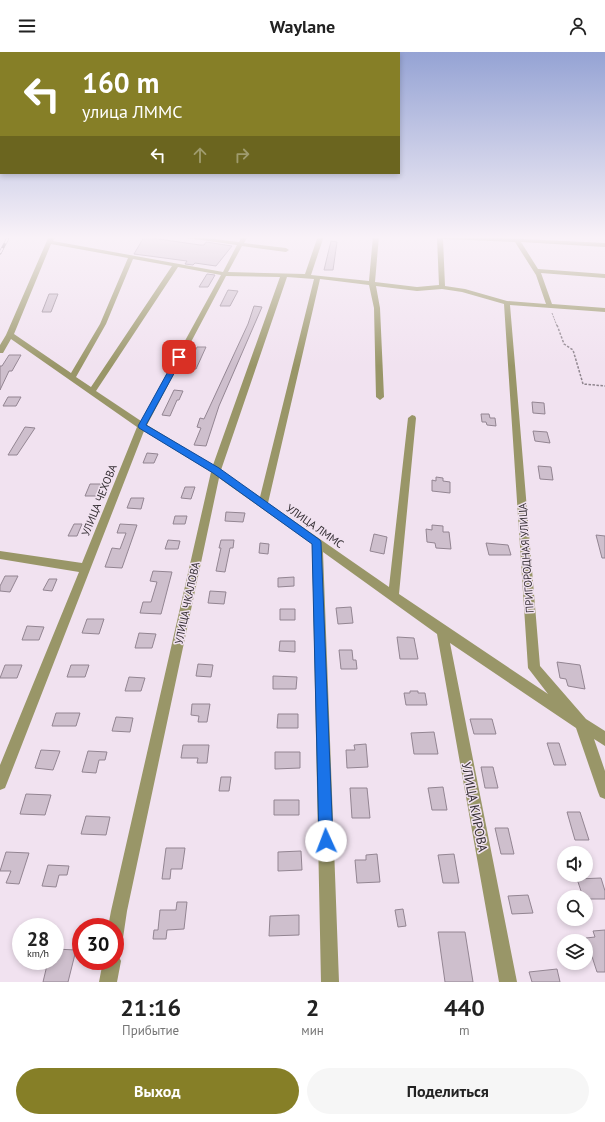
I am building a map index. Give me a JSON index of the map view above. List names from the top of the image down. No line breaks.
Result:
{"streets":{"street":["УЛИЦА ЧЕХОВА","УЛИЦА ЛММС","ПРИГОРОДНАЯ УЛИЦА","УЛИЦА ЧКАЛОВА","УЛИЦА КИРОВА"]},"crossings":[["УЛИЦА ЧЕХОВА","УЛИЦА ЛММС"],["УЛИЦА ЛММС","ПРИГОРОДНАЯ УЛИЦА"],["УЛИЦА ЛММС","УЛИЦА ЧКАЛОВА"],["УЛИЦА ЛММС","УЛИЦА КИРОВА"]],"page":{"header":"Waylane","turn":["160 m","улица ЛММС"],"speed":"28 km/h","limit":"30","eta":["21:16","Прибытие","2","мин","440","m"],"buttons":["Выход","Поделиться"]}}
